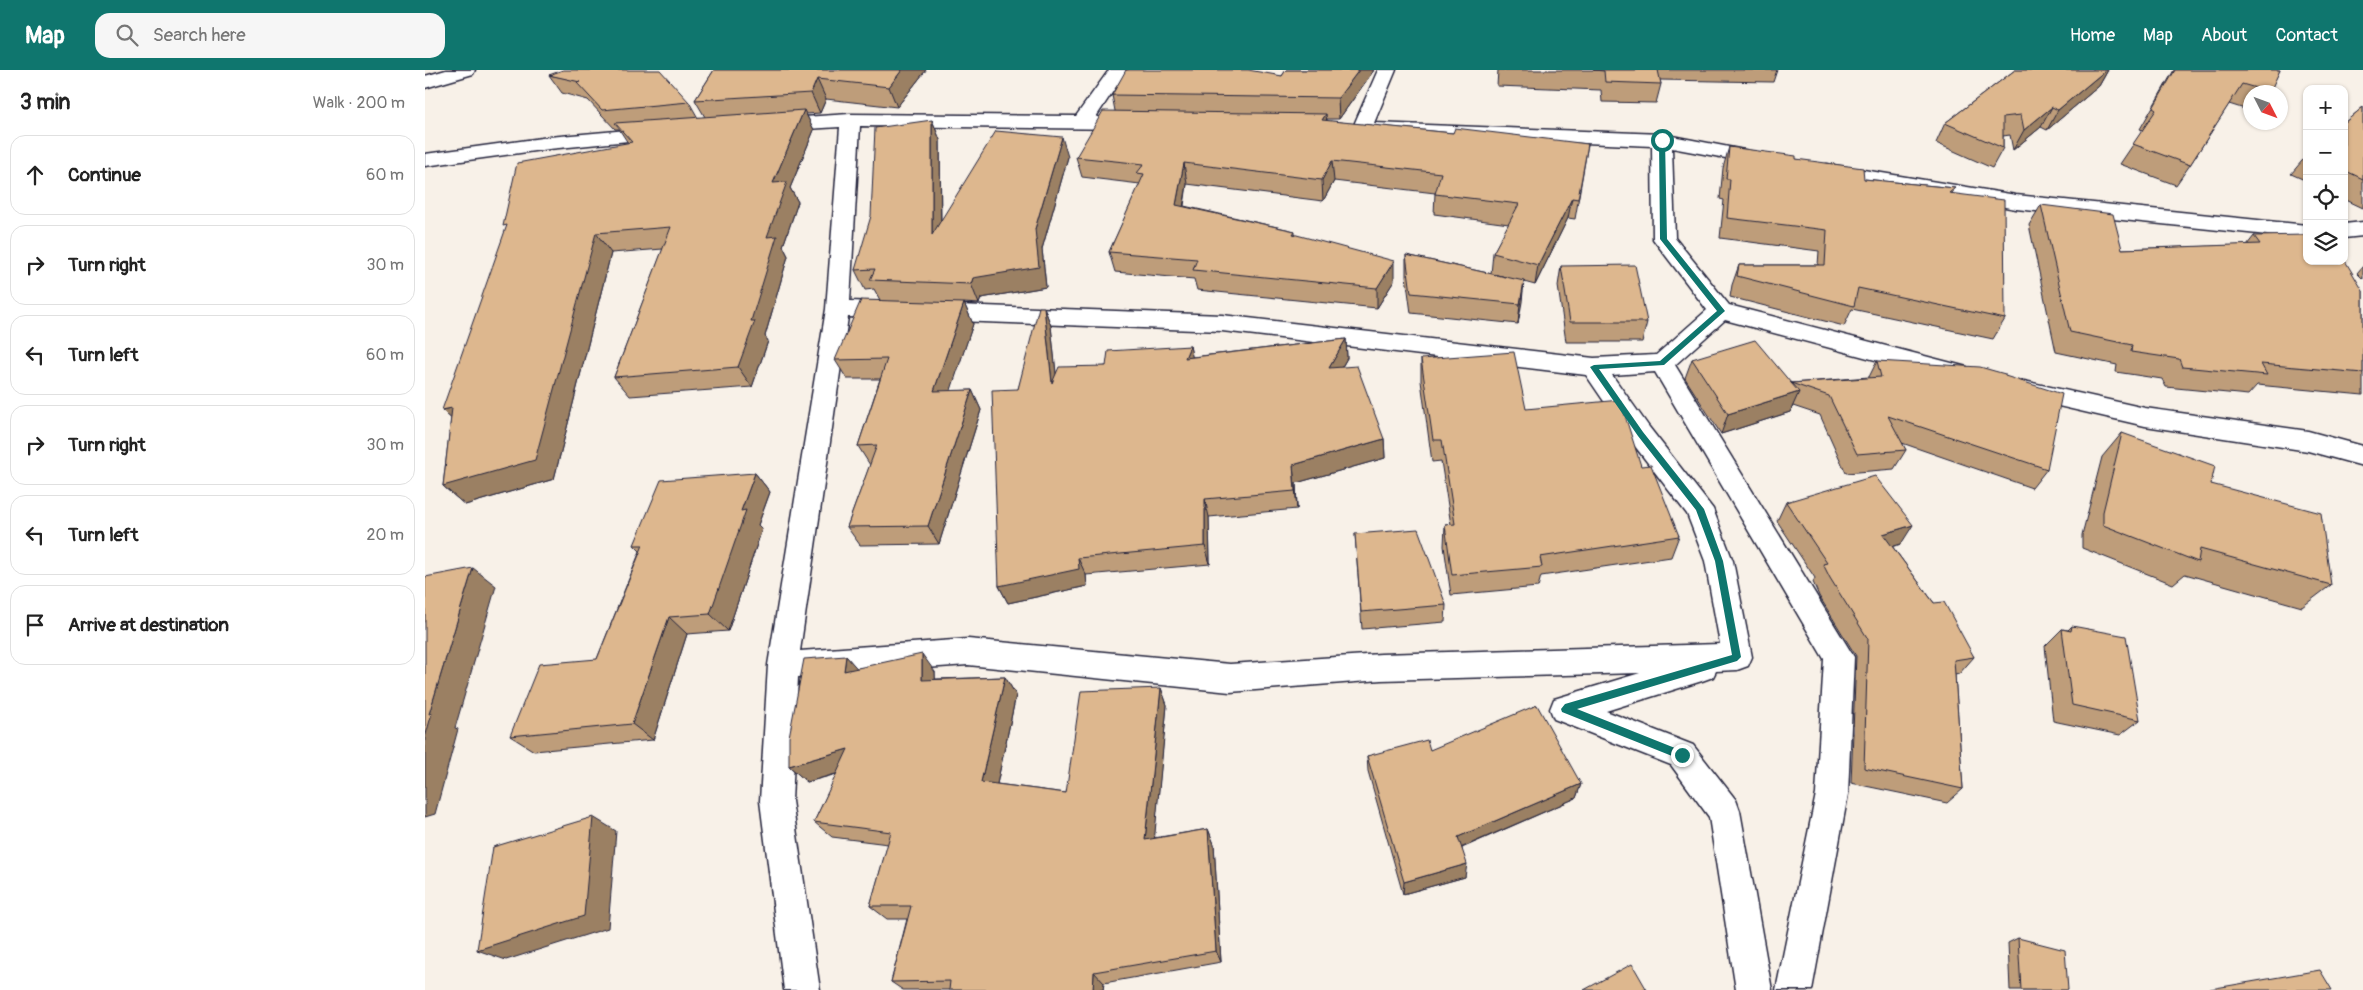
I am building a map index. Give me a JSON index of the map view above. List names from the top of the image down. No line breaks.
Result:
{"north":"bottom right","page":{"header":"Map","search":"Search here","nav":["Home","Map","About","Contact"],"heading":["3 min","Walk · 200 m"],"map_buttons":["+","−"],"list":[["Continue","60 m"],["Turn right","30 m"],["Turn left","60 m"],["Turn right","30 m"],["Turn left","20 m"],"Arrive at destination"]}}
